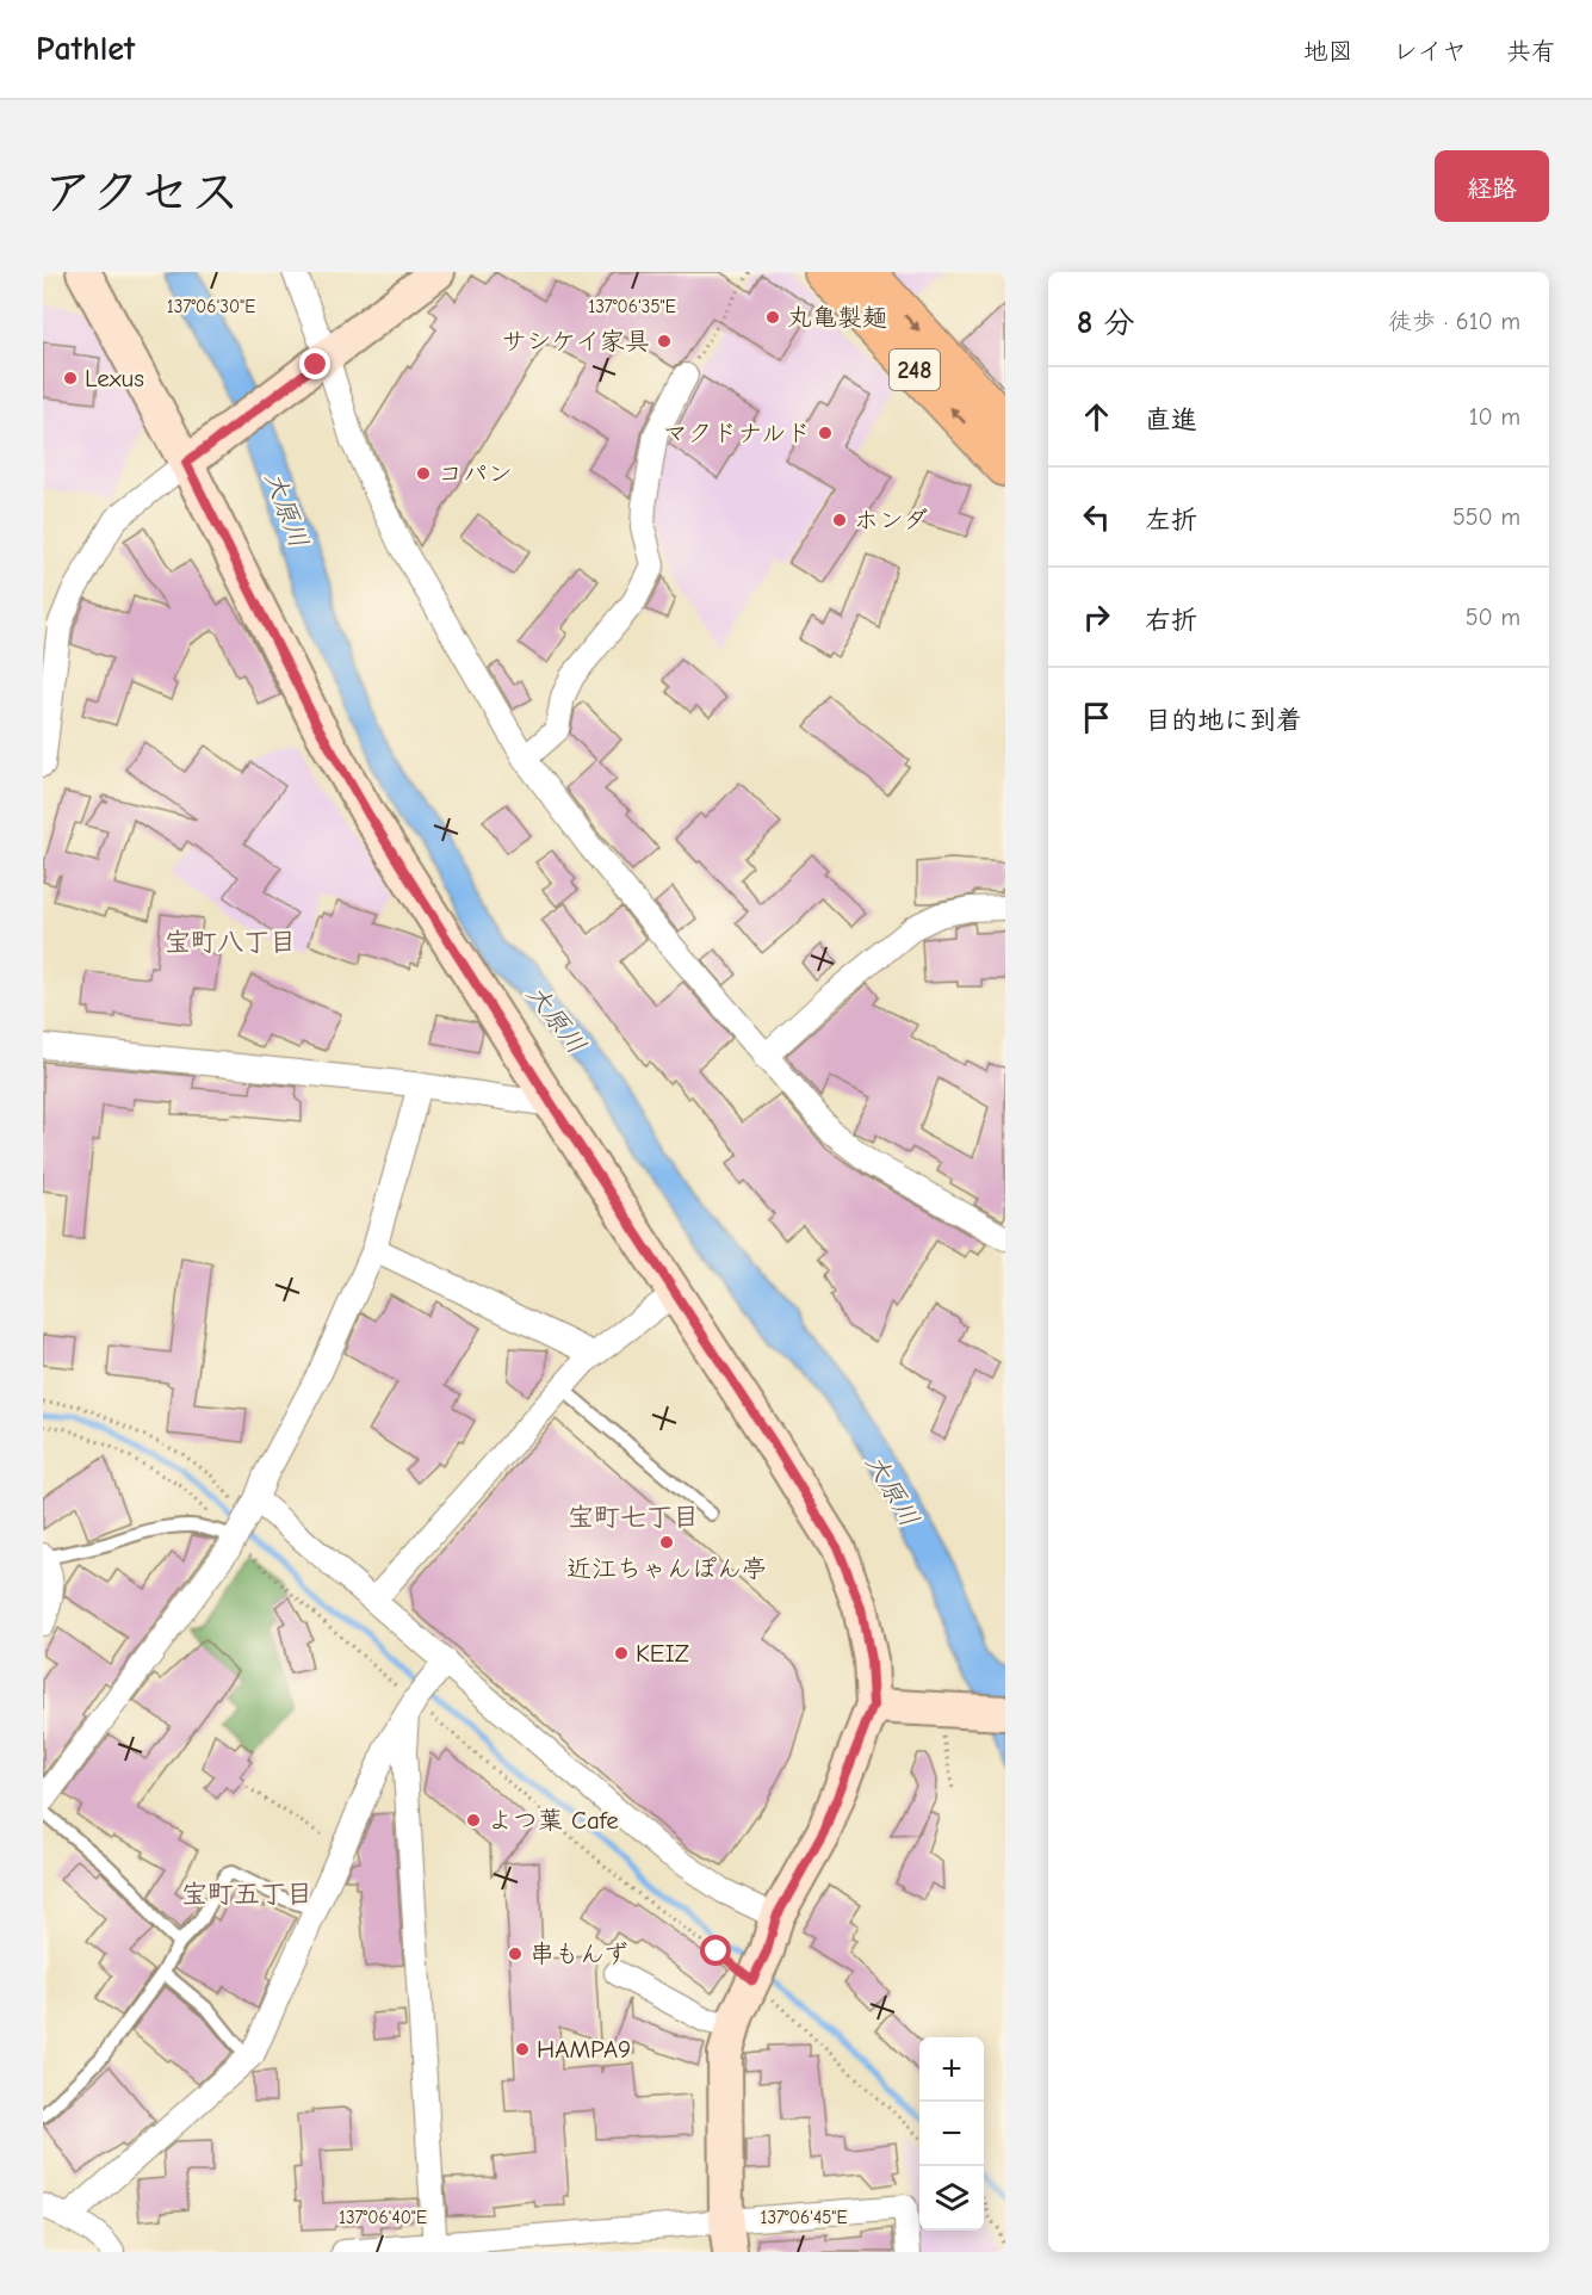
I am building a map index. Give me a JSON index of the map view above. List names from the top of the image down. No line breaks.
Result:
{"streets":{"highway":["248"]},"districts":["宝町八丁目","宝町七丁目","宝町五丁目"],"water":["大原川"],"places":["丸亀製麺","サシケイ家具","Lexus","マクドナルド","コパン","ホンダ","近江ちゃんぽん亭","KEIZ","よつ葉 Cafe","串もんず","HAMPA9"],"page":{"header":"Pathlet","nav":["地図","レイヤ","共有"],"title":"アクセス","buttons":"経路","heading":["8 分","徒歩 · 610 m"],"list":[["直進","10 m"],["左折","550 m"],["右折","50 m"],"目的地に到着"],"map_buttons":["+","−"]},"coordinates":["137°06'30\"E","137°06'35\"E","137°06'40\"E","137°06'45\"E"]}
